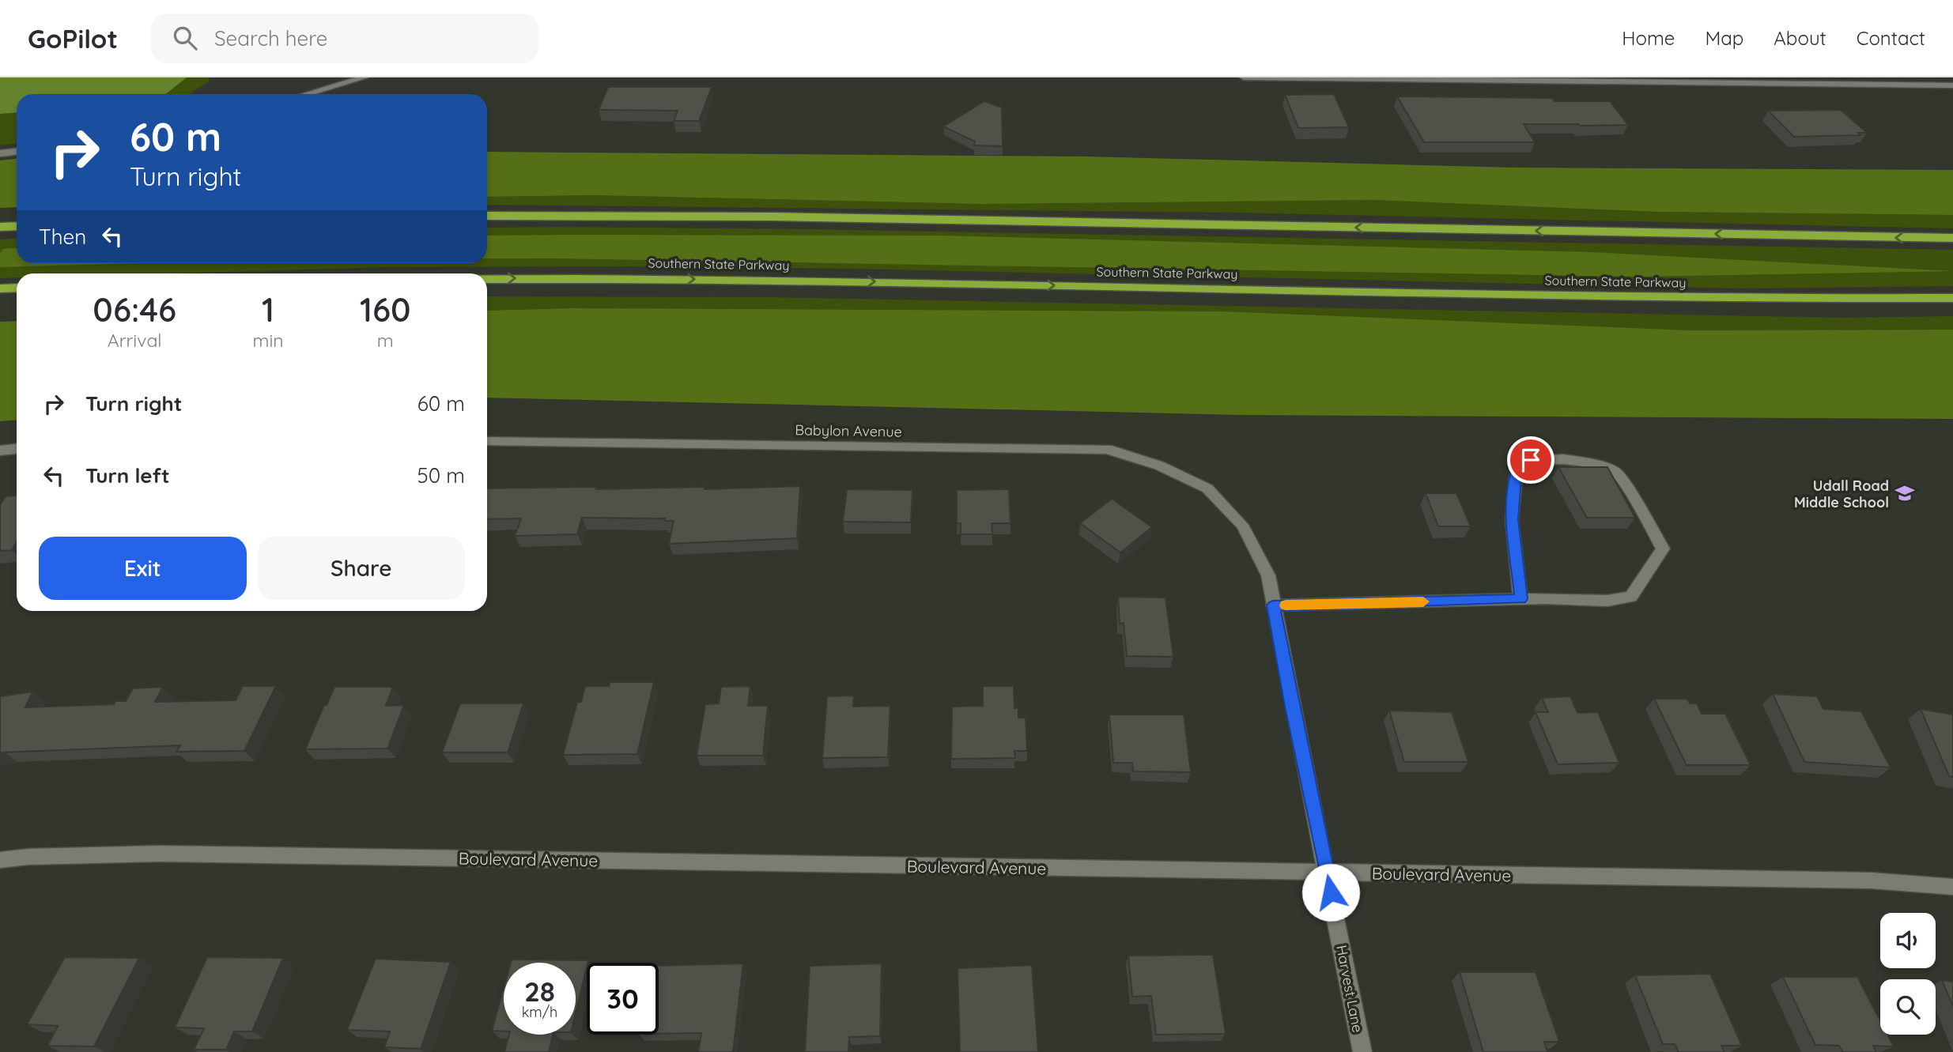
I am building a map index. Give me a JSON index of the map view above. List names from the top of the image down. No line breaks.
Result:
{"streets":{"highway":["Southern State Parkway"],"street":["Babylon Avenue","Boulevard Avenue","Harvest Lane"]},"crossings":[["Babylon Avenue","Harvest Lane"],["Boulevard Avenue","Harvest Lane"]],"places":{"school or university":["Udall Road Middle School"]},"page":{"header":"GoPilot","search":"Search here","nav":["Home","Map","About","Contact"],"turn":["60 m","Turn right"],"then":"Then","eta":["06:46","Arrival","1","min","160","m"],"list":[{"name":"Turn right","value":"60 m"},{"name":"Turn left","value":"50 m"}],"buttons":["Exit","Share"],"speed":"28 km/h","limit":"30"}}
